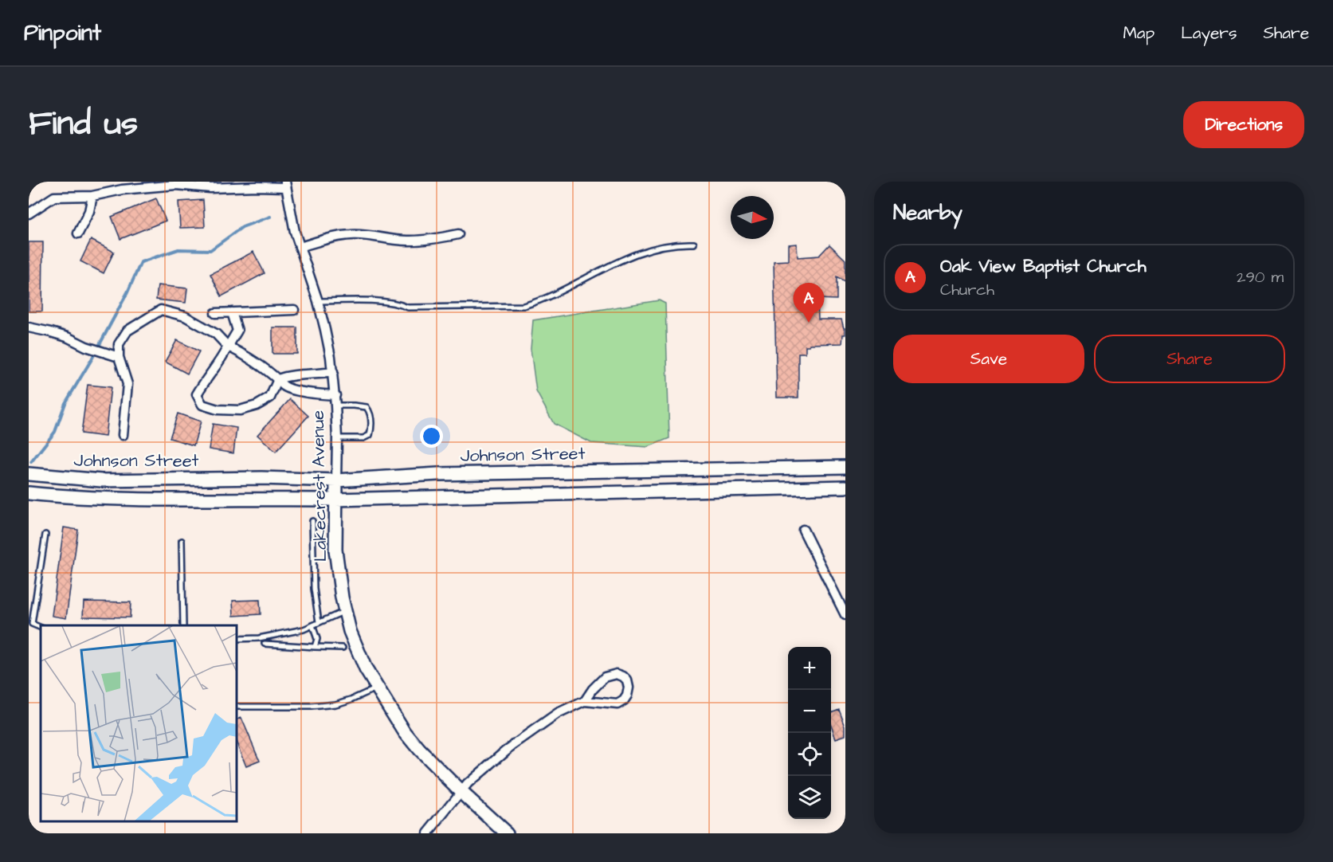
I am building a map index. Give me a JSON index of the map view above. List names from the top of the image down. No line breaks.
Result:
{"streets":{"main road":["Johnson Street","Lakecrest Avenue"]},"crossings":[["Johnson Street","Lakecrest Avenue"]],"north":"right","page":{"header":"Pinpoint","nav":["Map","Layers","Share"],"title":"Find us","buttons":["Directions",["Save","Share"]],"heading":"Nearby","list":[{"mark":"A","name":"Oak View Baptist Church","note":"Church","value":"290 m"}],"pins":"A","map_buttons":["+","−"]}}
